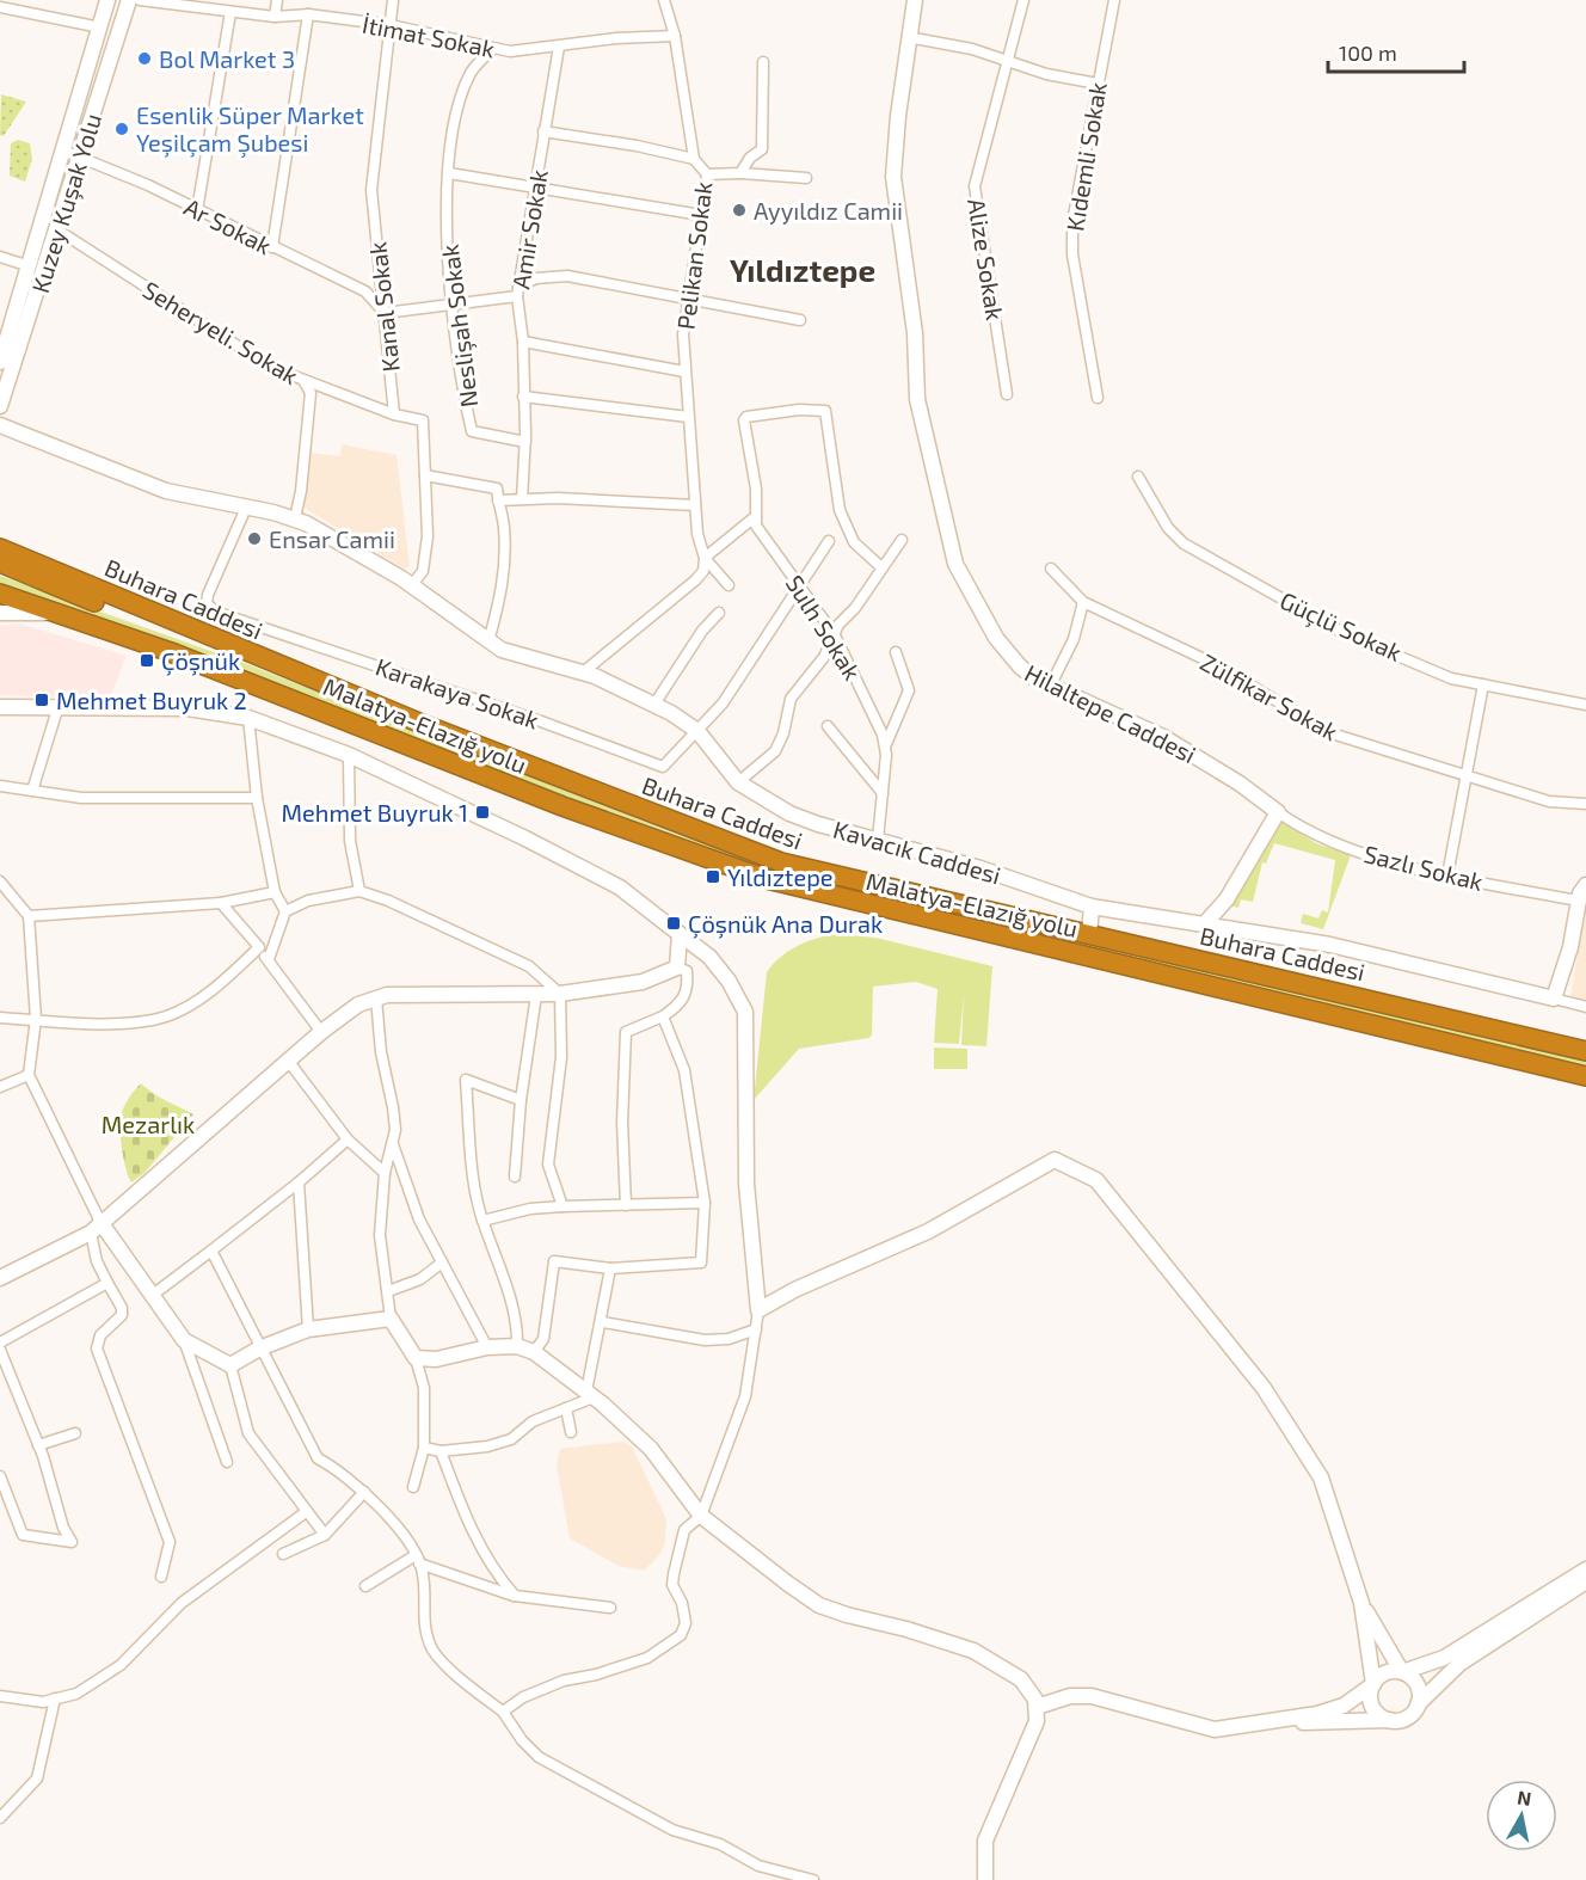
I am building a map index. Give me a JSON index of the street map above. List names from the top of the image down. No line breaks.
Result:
{"streets":{"highway":["Buhara Caddesi","Malatya-Elazığ yolu"],"street":["İtimat Sokak","Kıdemli Sokak","Kuzey Kuşak Yolu","Ar Sokak","Amir Sokak","Pelikan Sokak","Alize Sokak","Kanal Sokak","Neslişah Sokak","Seheryeli. Sokak","Güçlü Sokak","Sulh Sokak","Karakaya Sokak","Zülfikar Sokak","Hilaltepe Caddesi","Kavacık Caddesi","Sazlı Sokak"]},"crossings":[["İtimat Sokak","Amir Sokak"],["İtimat Sokak","Pelikan Sokak"],["İtimat Sokak","Kanal Sokak"],["İtimat Sokak","Neslişah Sokak"],["Kuzey Kuşak Yolu","Ar Sokak"],["Kuzey Kuşak Yolu","Seheryeli. Sokak"],["Ar Sokak","Kanal Sokak"],["Amir Sokak","Neslişah Sokak"],["Kanal Sokak","Seheryeli. Sokak"],["Sulh Sokak","Kavacık Caddesi"],["Karakaya Sokak","Kavacık Caddesi"],["Hilaltepe Caddesi","Sazlı Sokak"]],"districts":["Yıldıztepe"],"parks":["Mezarlık"],"places":{"other":["Bol Market 3","Esenlik Süper Market Yeşilçam Şubesi","Ayyıldız Camii","Ensar Camii"],"transit":["Çöşnük","Mehmet Buyruk 2","Mehmet Buyruk 1","Yıldıztepe","Çöşnük Ana Durak"]},"scale_bar":"100 m","north":"top"}
